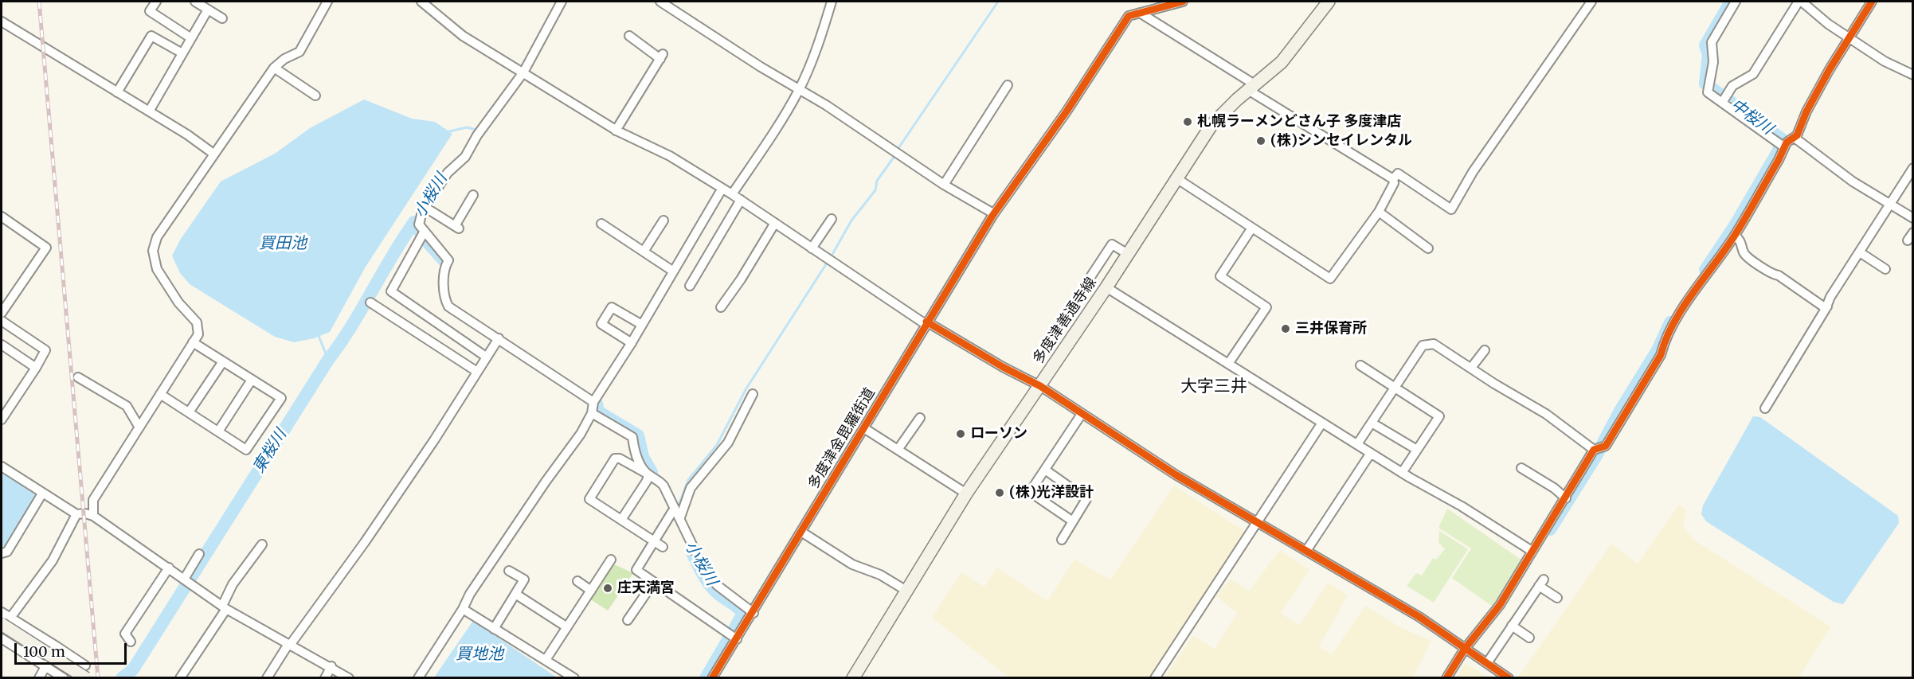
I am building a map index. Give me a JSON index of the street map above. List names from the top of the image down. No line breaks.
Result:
{"streets":{"main road":["多度津善通寺線"],"street":["多度津金毘羅街道"]},"districts":["大字三井"],"water":["中桜川","小桜川","買田池","東桜川","買地池"],"places":["札幌ラーメンどさん子 多度津店","(株)シンセイレンタル","三井保育所","ローソン","(株)光洋設計","庄天満宮"],"scale_bar":"100 m"}
